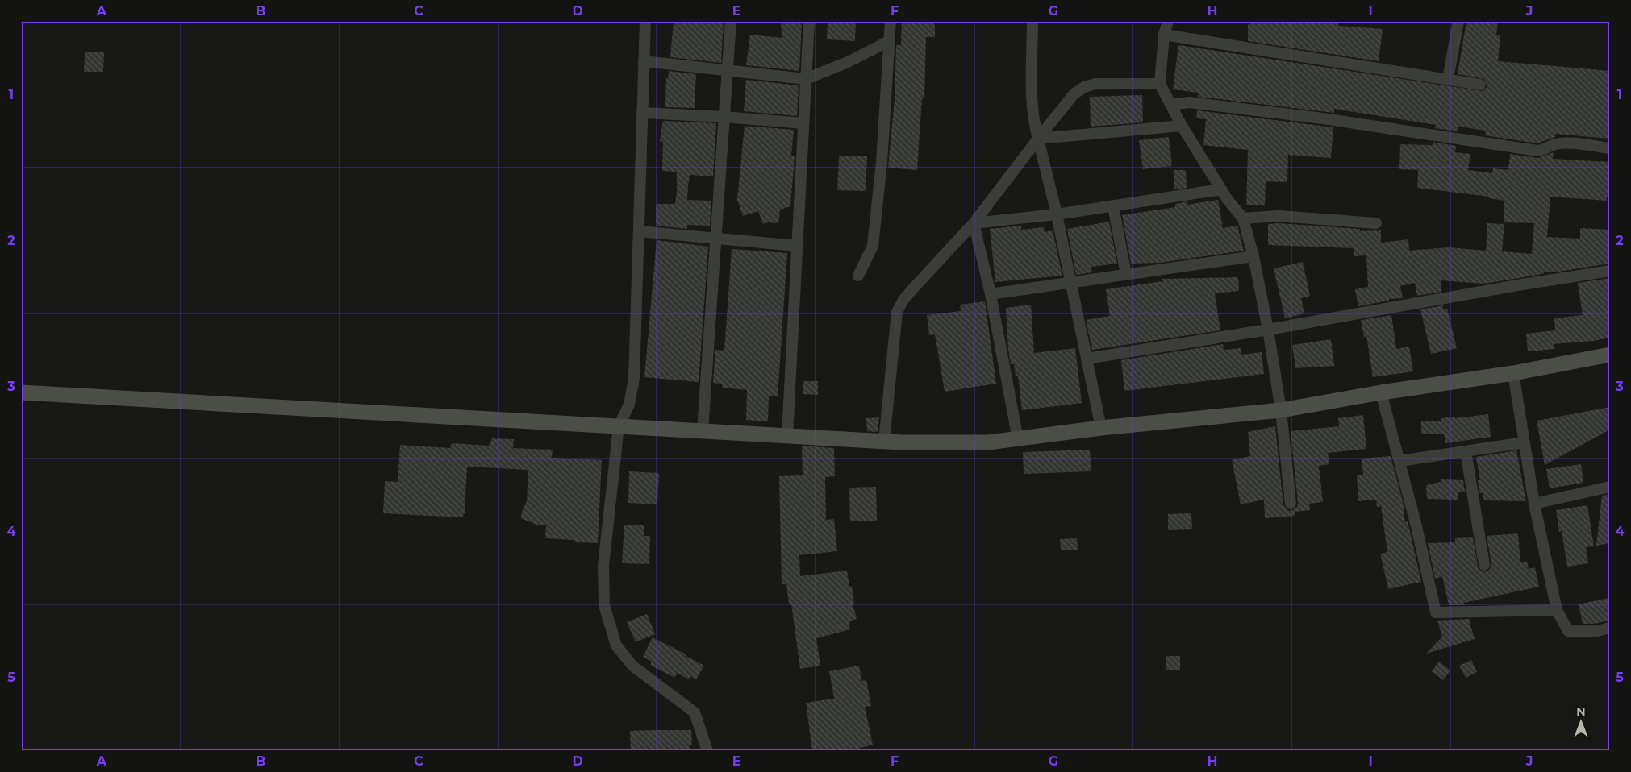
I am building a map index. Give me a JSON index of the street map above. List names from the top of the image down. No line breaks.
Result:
{"north":"top","grid":{"columns":["A","B","C","D","E","F","G","H","I","J"],"rows":["1","2","3","4","5"]}}
